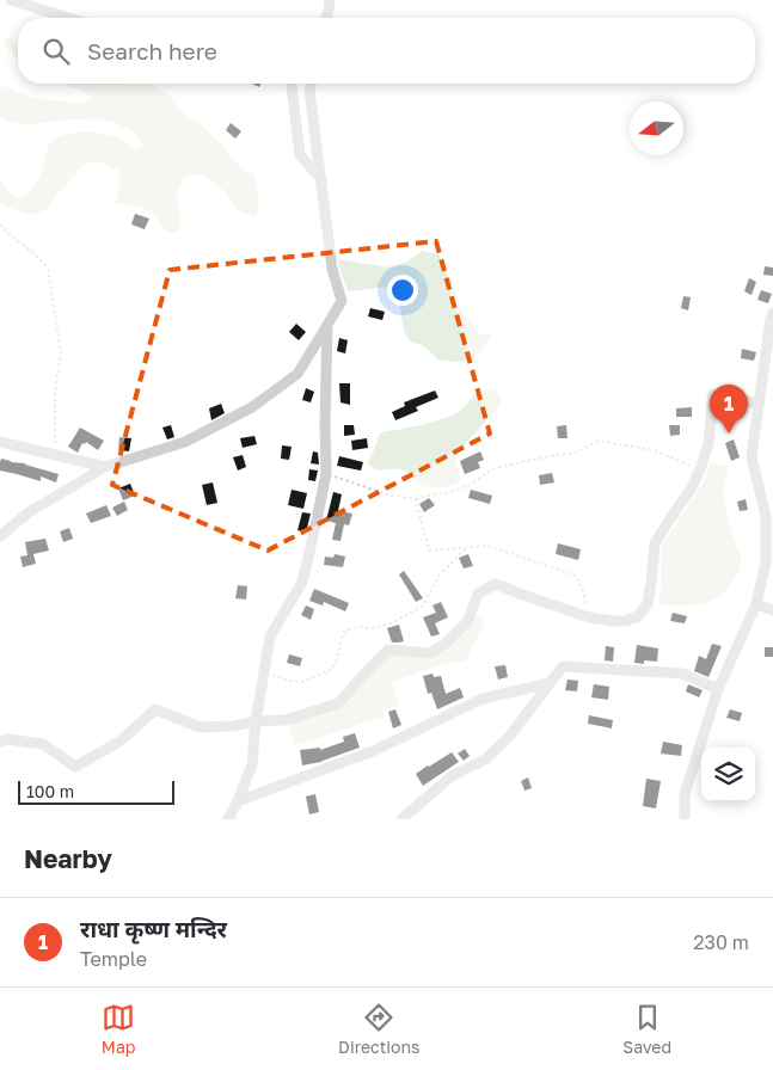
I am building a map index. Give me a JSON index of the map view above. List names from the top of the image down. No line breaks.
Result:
{"scale_bar":"100 m","north":"left","page":{"search":"Search here","pins":"1","scale":"100 m","heading":"Nearby","list":[{"mark":"1","name":"राधा कृष्ण मन्दिर","note":"Temple","value":"230 m"}],"nav":["Map","Directions","Saved"]}}
